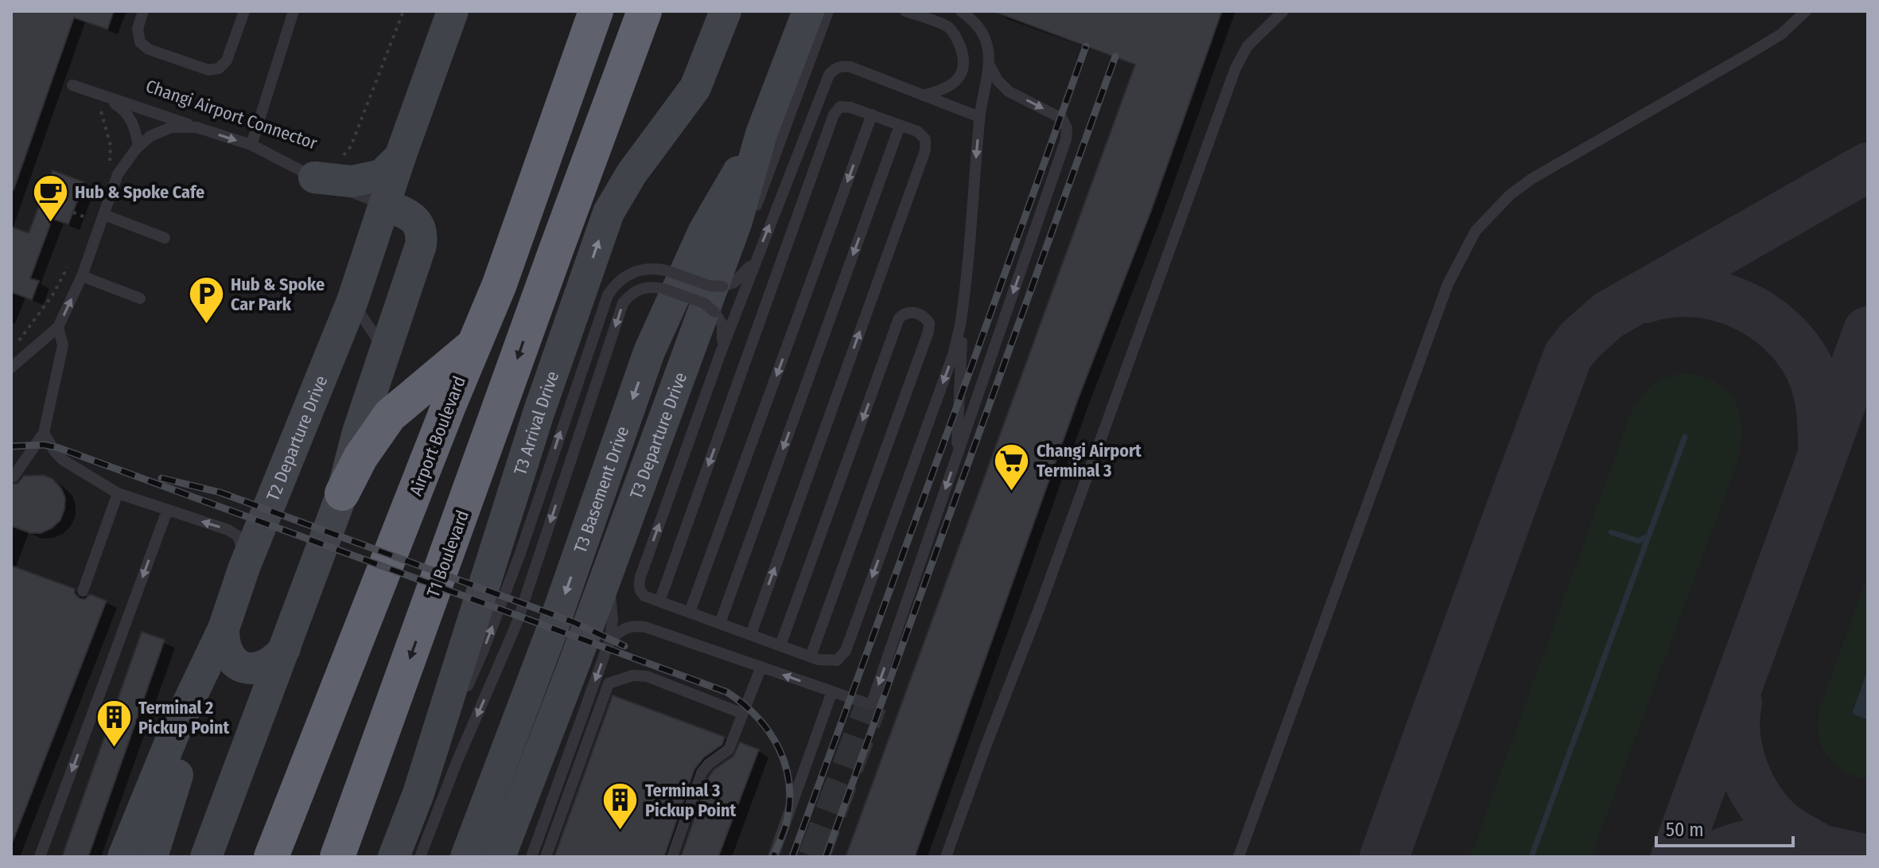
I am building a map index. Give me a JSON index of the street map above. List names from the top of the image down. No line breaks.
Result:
{"streets":{"highway":["Airport Boulevard","T1 Boulevard"],"main road":["T3 Arrival Drive","T3 Departure Drive","T2 Departure Drive","T3 Basement Drive"]},"crossings":[["T3 Departure Drive","T3 Basement Drive"]],"places":{"cafe":["Hub & Spoke Cafe"],"parking":["Hub & Spoke Car Park"],"supermarket":["Changi Airport Terminal 3"],"building":["Terminal 2 Pickup Point","Terminal 3 Pickup Point"]},"scale_bar":"50 m"}
